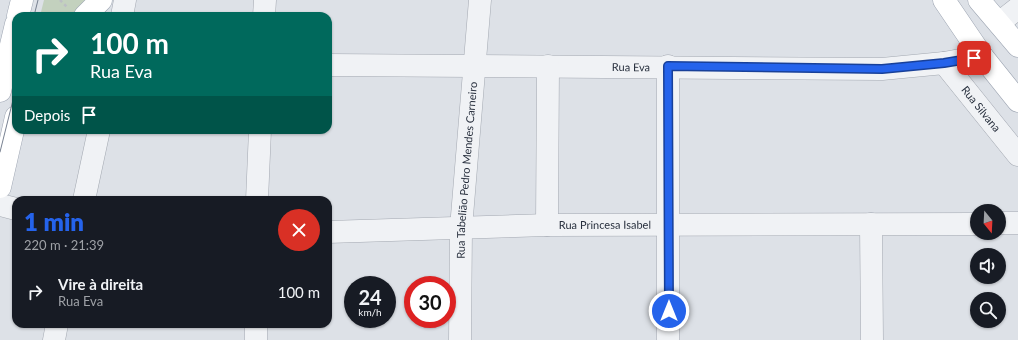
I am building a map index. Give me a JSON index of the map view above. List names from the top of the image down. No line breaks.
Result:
{"streets":{"street":["Rua Eva","Rua Silvana","Rua Tabelião Pedro Mendes Carneiro","Rua Princesa Isabel"]},"crossings":[["Rua Eva","Rua Silvana"],["Rua Eva","Rua Tabelião Pedro Mendes Carneiro"],["Rua Tabelião Pedro Mendes Carneiro","Rua Princesa Isabel"]],"north":"bottom","page":{"turn":["100 m","Rua Eva"],"then":"Depois","heading":["1 min","220 m · 21:39"],"list":[{"name":"Vire à direita","note":"Rua Eva","value":"100 m"}],"speed":"24 km/h","limit":"30"}}
